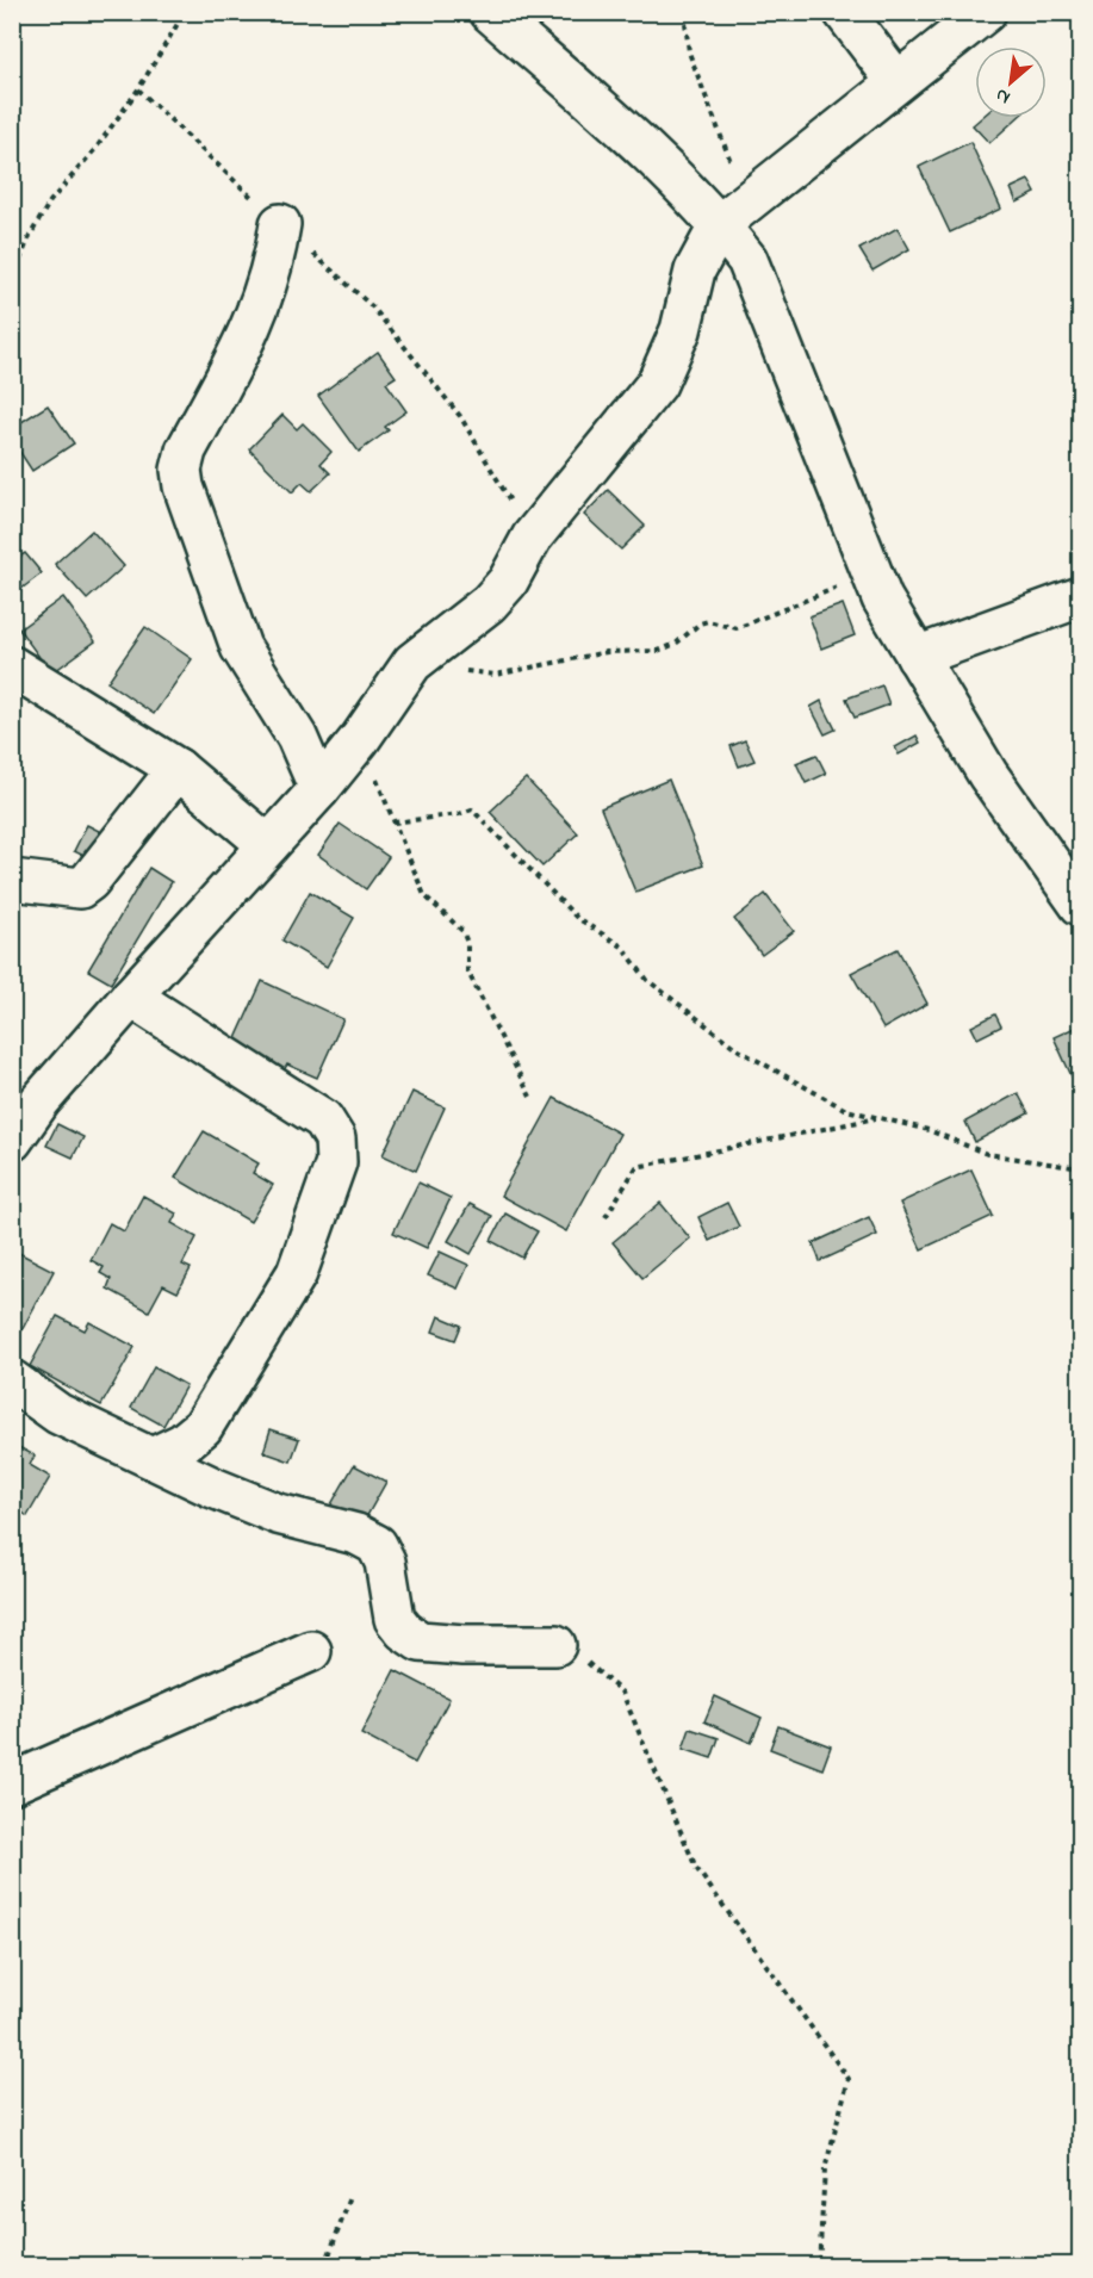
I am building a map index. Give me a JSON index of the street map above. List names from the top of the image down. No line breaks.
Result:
{"north":"bottom left"}
